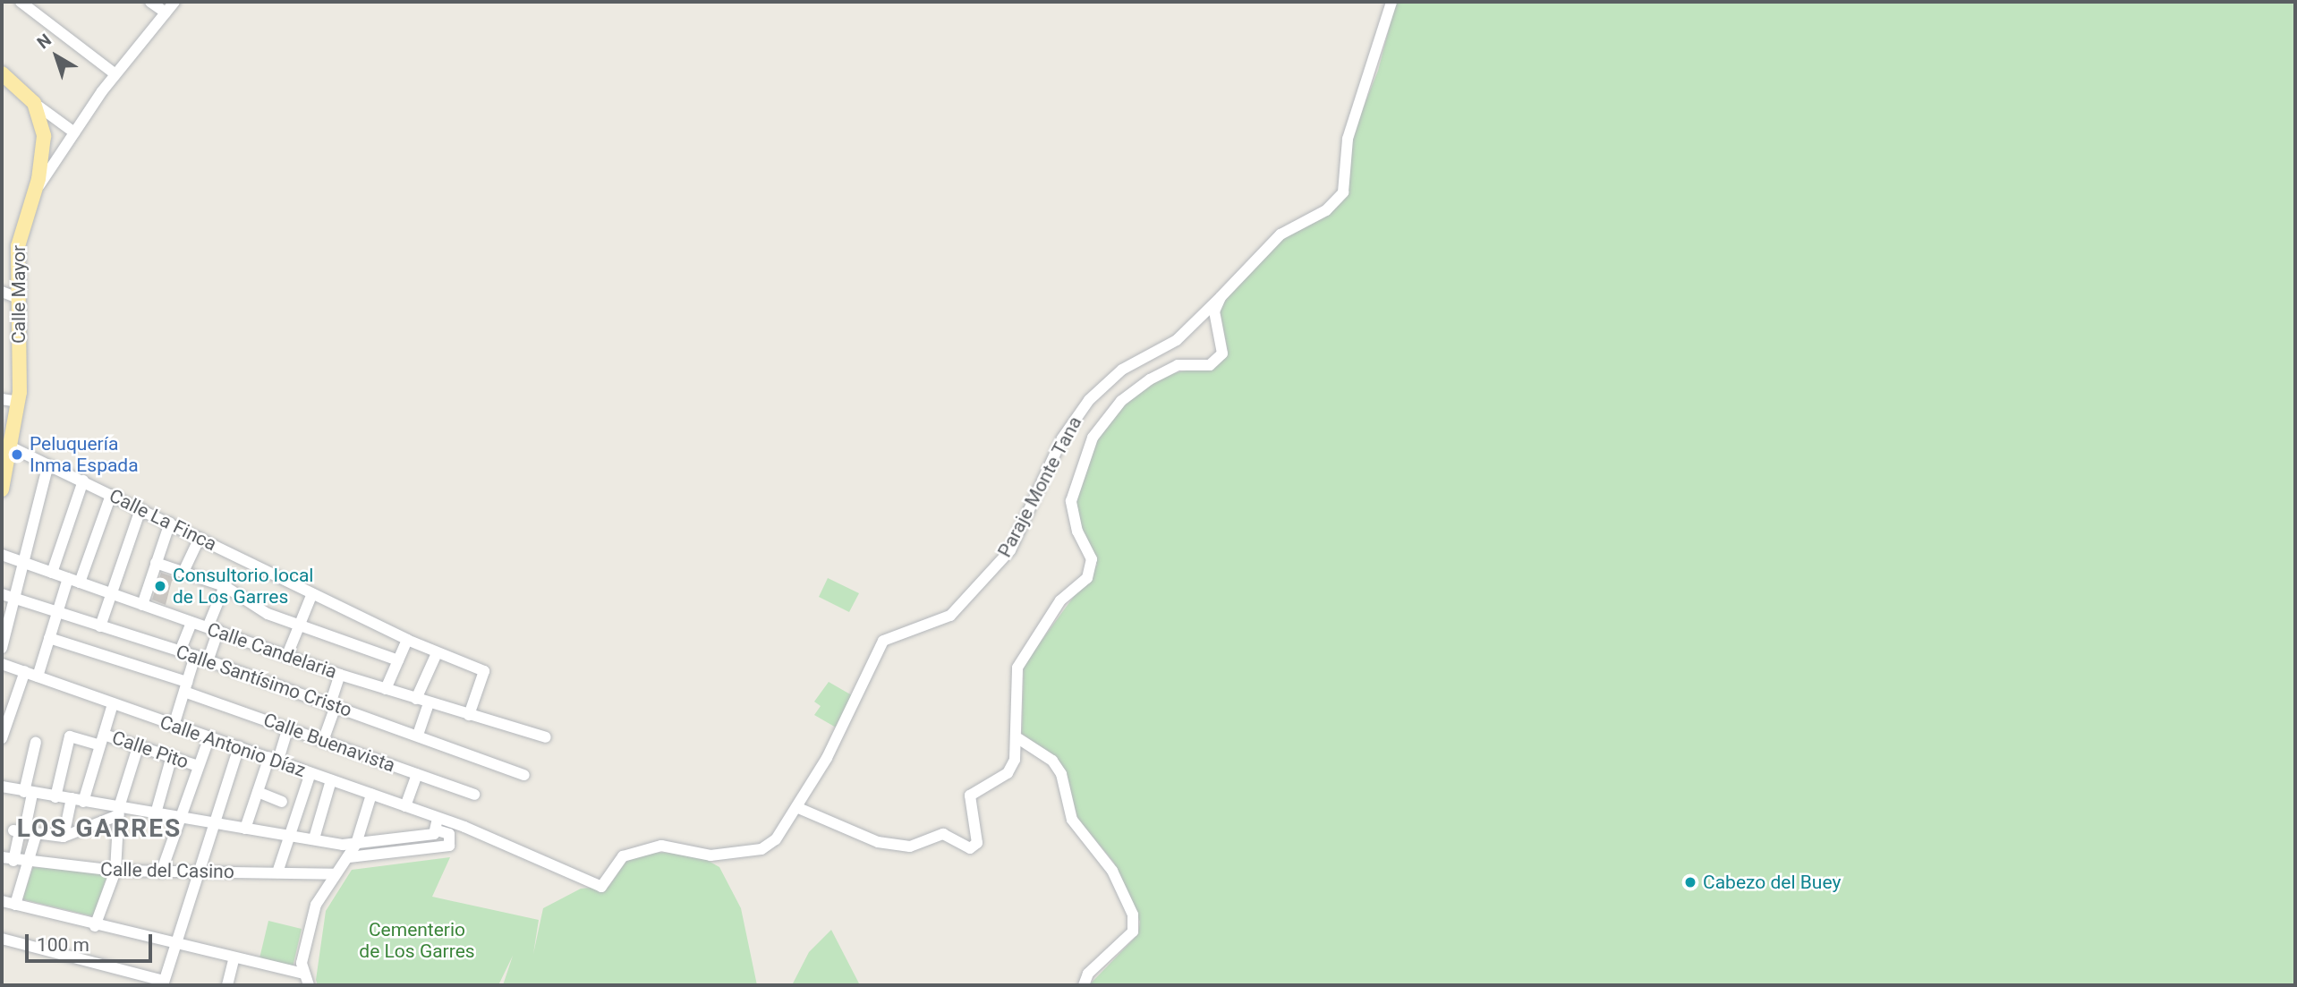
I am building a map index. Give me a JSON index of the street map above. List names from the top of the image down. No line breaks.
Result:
{"streets":{"main road":["Calle Mayor"],"street":["Paraje Monte Tana","Calle La Finca","Calle Candelaria","Calle Santísimo Cristo","Calle Buenavista","Calle Antonio Díaz","Calle Pito","Calle del Casino"]},"crossings":[["Calle Mayor","Calle La Finca"],["Paraje Monte Tana","Calle Antonio Díaz"],["Calle La Finca","Calle Candelaria"]],"districts":["LOS GARRES"],"parks":["Cementerio de Los Garres"],"places":["Peluquería Inma Espada","Consultorio local de Los Garres","Cabezo del Buey"],"scale_bar":"100 m","north":"top left"}
